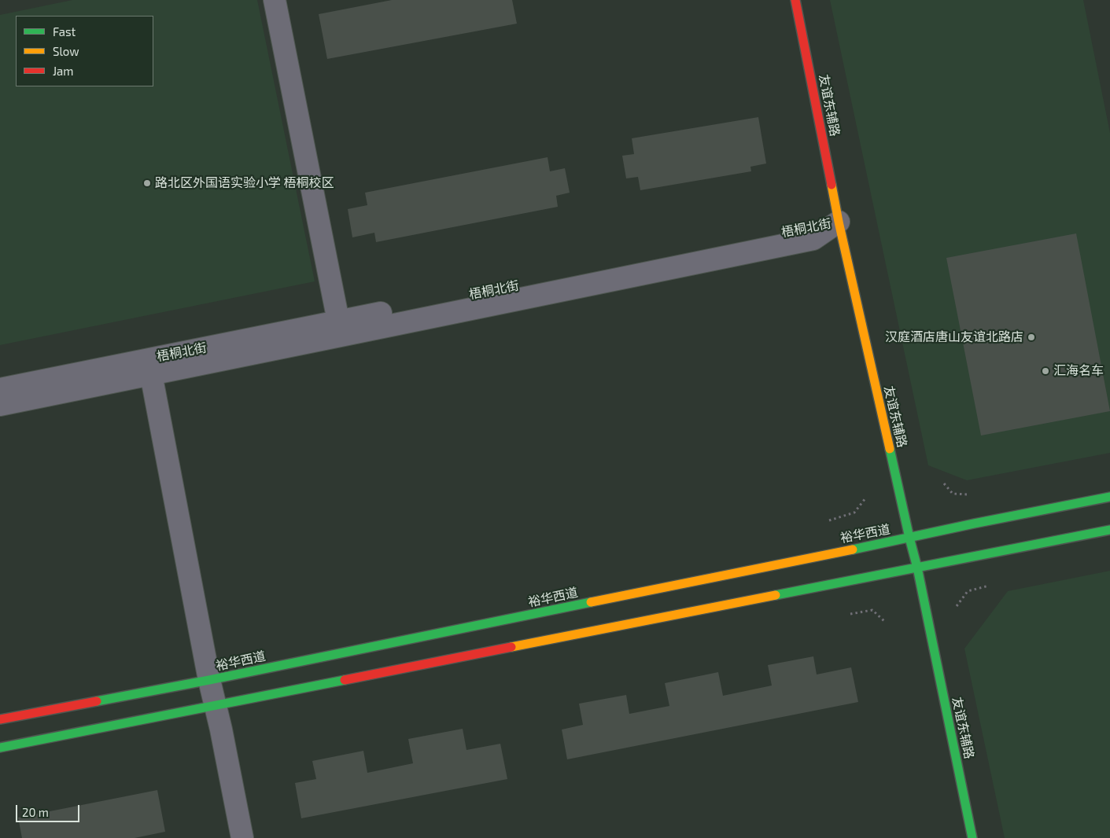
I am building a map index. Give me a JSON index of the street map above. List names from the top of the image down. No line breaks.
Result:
{"streets":{"main road":["友谊东辅路","裕华西道"],"street":["梧桐北街"]},"crossings":[["友谊东辅路","梧桐北街"],["友谊东辅路","裕华西道"]],"places":["路北区外国语实验小学 梧桐校区","汉庭酒店唐山友谊北路店","汇海名车"],"legend":["Fast","Slow","Jam"],"scale_bar":"20 m"}
